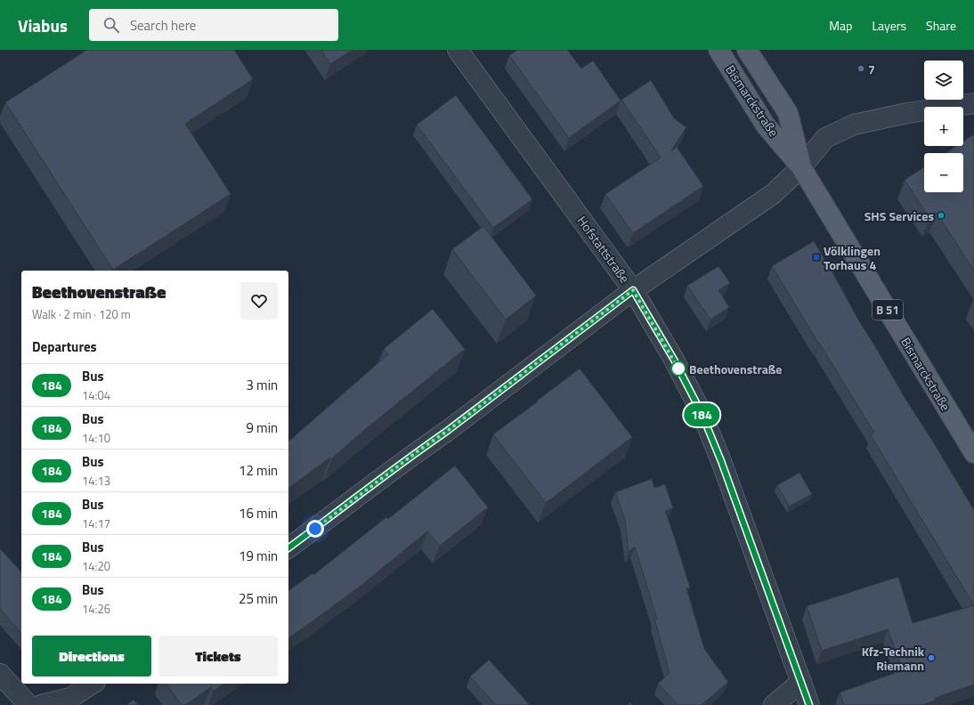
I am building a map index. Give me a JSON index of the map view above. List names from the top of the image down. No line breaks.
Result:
{"streets":{"main road":["Bismarckstraße","B 51"],"street":["Hofstattstraße"]},"places":{"other":["7","SHS Services","Beethovenstraße","Kfz-Technik Riemann"],"transit":["Völklingen Torhaus 4"]},"lines":["bus line 184"],"page":{"header":"Viabus","search":"Search here","nav":["Map","Layers","Share"],"on_map":"184","map_buttons":["+","−"],"heading":[["Beethovenstraße","Walk · 2 min · 120 m"],"Departures"],"list":[{"mark":"184","name":"Bus","note":"14:04","value":"3 min"},{"mark":"184","name":"Bus","note":"14:10","value":"9 min"},{"mark":"184","name":"Bus","note":"14:13","value":"12 min"},{"mark":"184","name":"Bus","note":"14:17","value":"16 min"},{"mark":"184","name":"Bus","note":"14:20","value":"19 min"},{"mark":"184","name":"Bus","note":"14:26","value":"25 min"}],"buttons":["Directions","Tickets"]}}
